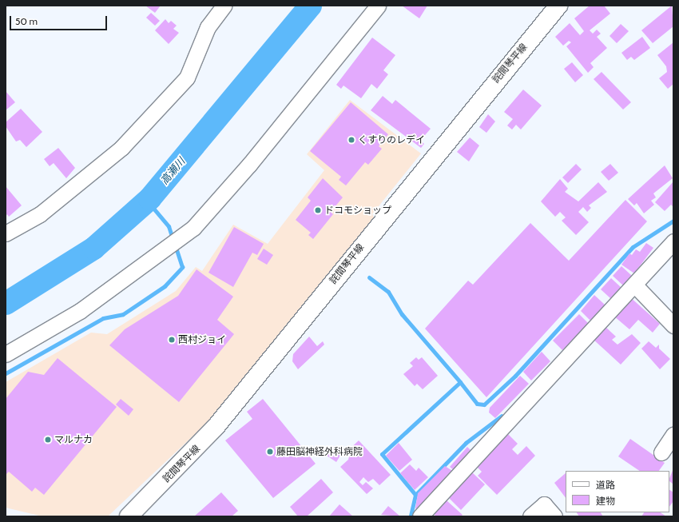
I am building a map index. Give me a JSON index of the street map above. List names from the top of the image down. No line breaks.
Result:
{"streets":{"main road":["詫間琴平線"]},"water":["高瀬川"],"places":["くすりのレデイ","ドコモショップ","西村ジョイ","マルナカ","藤田脳神経外科病院"],"legend":["道路","建物"],"scale_bar":"50 m"}
